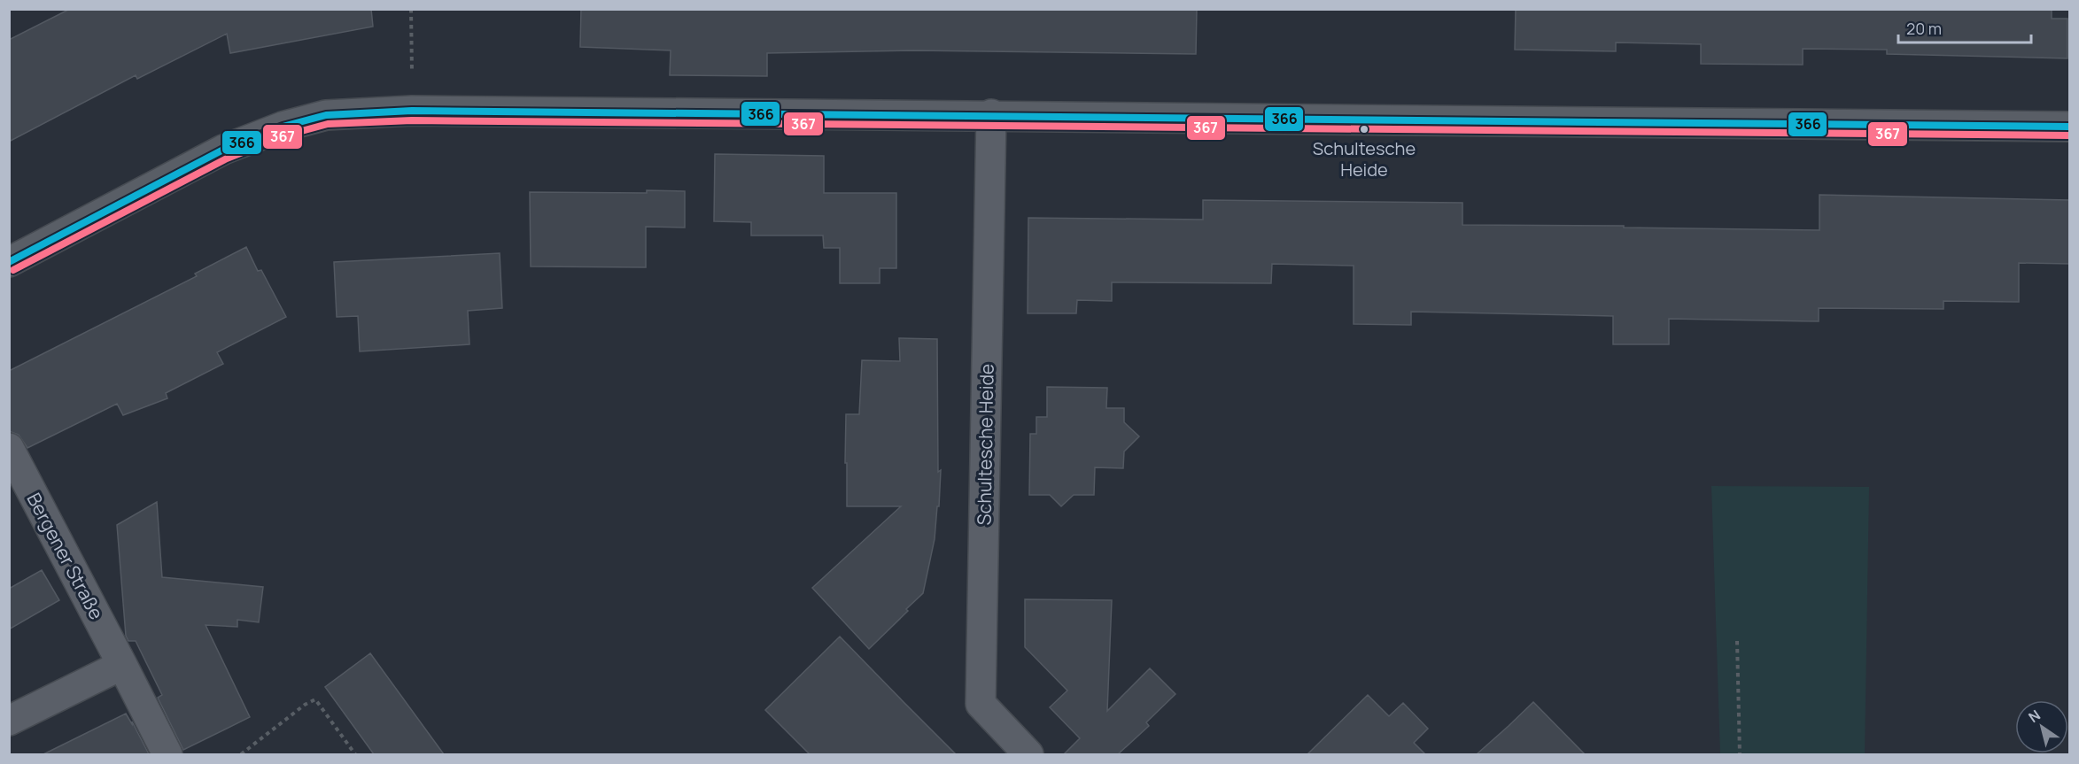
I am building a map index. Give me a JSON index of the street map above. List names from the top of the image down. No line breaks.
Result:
{"streets":{"street":["Schultesche Heide","Bergener Straße"]},"places":["Schultesche Heide"],"lines":["transit line 366","transit line 367"],"scale_bar":"20 m","north":"top left"}
